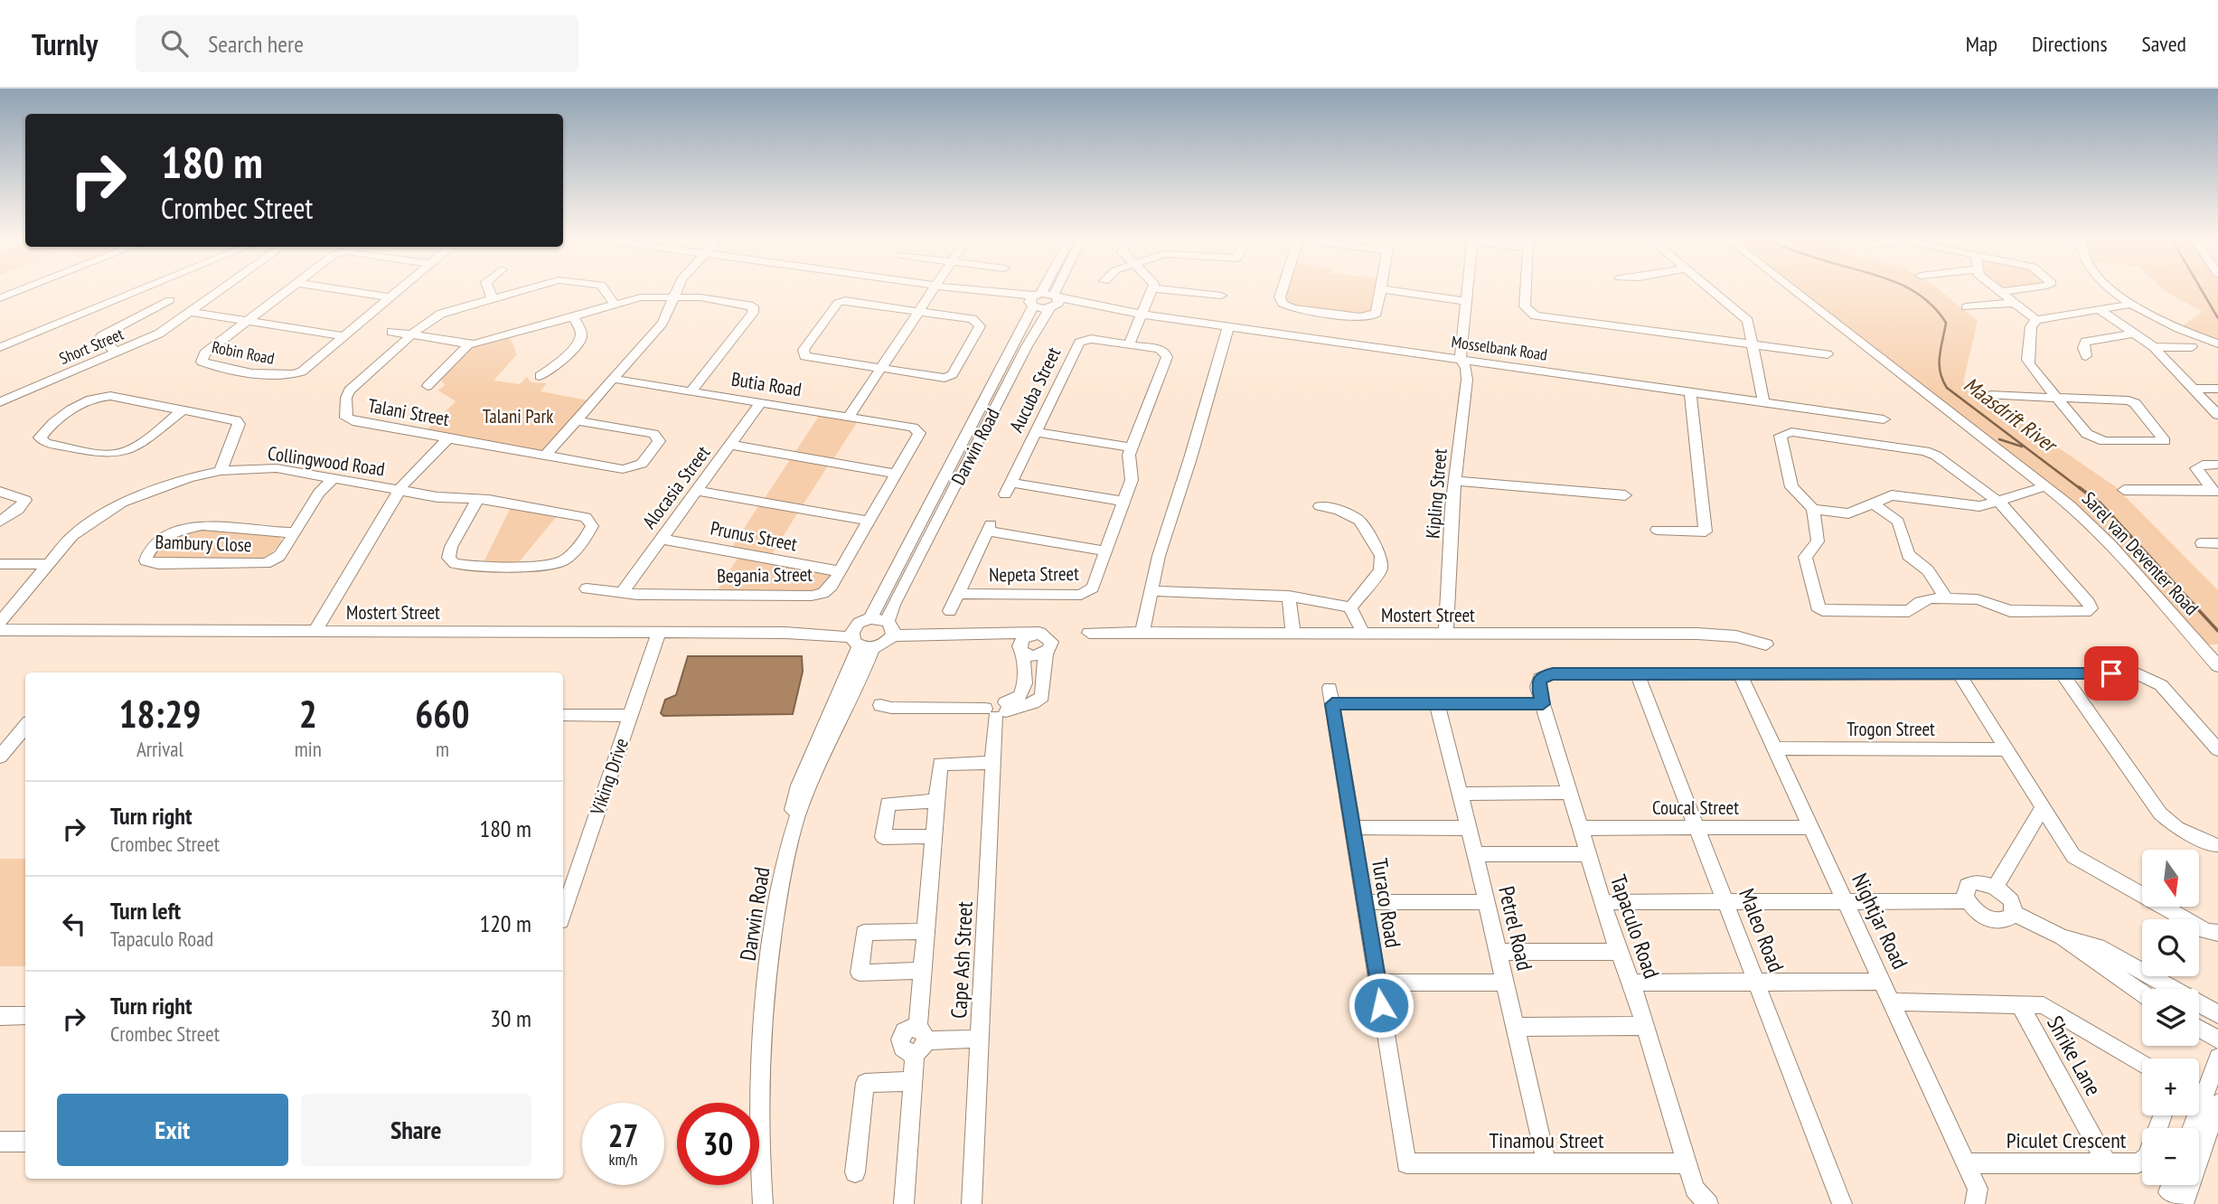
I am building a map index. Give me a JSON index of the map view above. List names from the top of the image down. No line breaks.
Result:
{"streets":{"street":["Short Street","Mosselbank Road","Robin Road","Butia Road","Aucuba Street","Talani Street","Darwin Road","Collingwood Road","Alocasia Street","Kipling Street","Prunus Street","Bambury Close","Sarel van Deventer Road","Nepeta Street","Begania Street","Mostert Street","Trogon Street","Viking Drive","Coucal Street","Turaco Road","Nightjar Road","Tapaculo Road","Petrel Road","Maleo Road","Cape Ash Street","Shrike Lane","Tinamou Street","Piculet Crescent"]},"crossings":[["Mosselbank Road","Darwin Road"],["Mosselbank Road","Kipling Street"],["Butia Road","Alocasia Street"],["Butia Road","Begania Street"],["Aucuba Street","Nepeta Street"],["Darwin Road","Mostert Street"],["Collingwood Road","Bambury Close"],["Alocasia Street","Prunus Street"],["Alocasia Street","Begania Street"],["Kipling Street","Mostert Street"],["Prunus Street","Begania Street"],["Mostert Street","Viking Drive"],["Trogon Street","Nightjar Road"],["Coucal Street","Nightjar Road"],["Coucal Street","Tapaculo Road"],["Coucal Street","Maleo Road"],["Turaco Road","Petrel Road"],["Turaco Road","Tinamou Street"],["Nightjar Road","Piculet Crescent"],["Tapaculo Road","Maleo Road"],["Tapaculo Road","Tinamou Street"],["Petrel Road","Tinamou Street"],["Shrike Lane","Piculet Crescent"]],"water":["Maasdrift River"],"parks":["Talani Park"],"north":"bottom","page":{"header":"Turnly","search":"Search here","nav":["Map","Directions","Saved"],"turn":["180 m","Crombec Street"],"eta":["18:29","Arrival","2","min","660","m"],"list":[{"name":"Turn right","note":"Crombec Street","value":"180 m"},{"name":"Turn left","note":"Tapaculo Road","value":"120 m"},{"name":"Turn right","note":"Crombec Street","value":"30 m"}],"map_buttons":["+","−"],"buttons":["Exit","Share"],"speed":"27 km/h","limit":"30"}}
